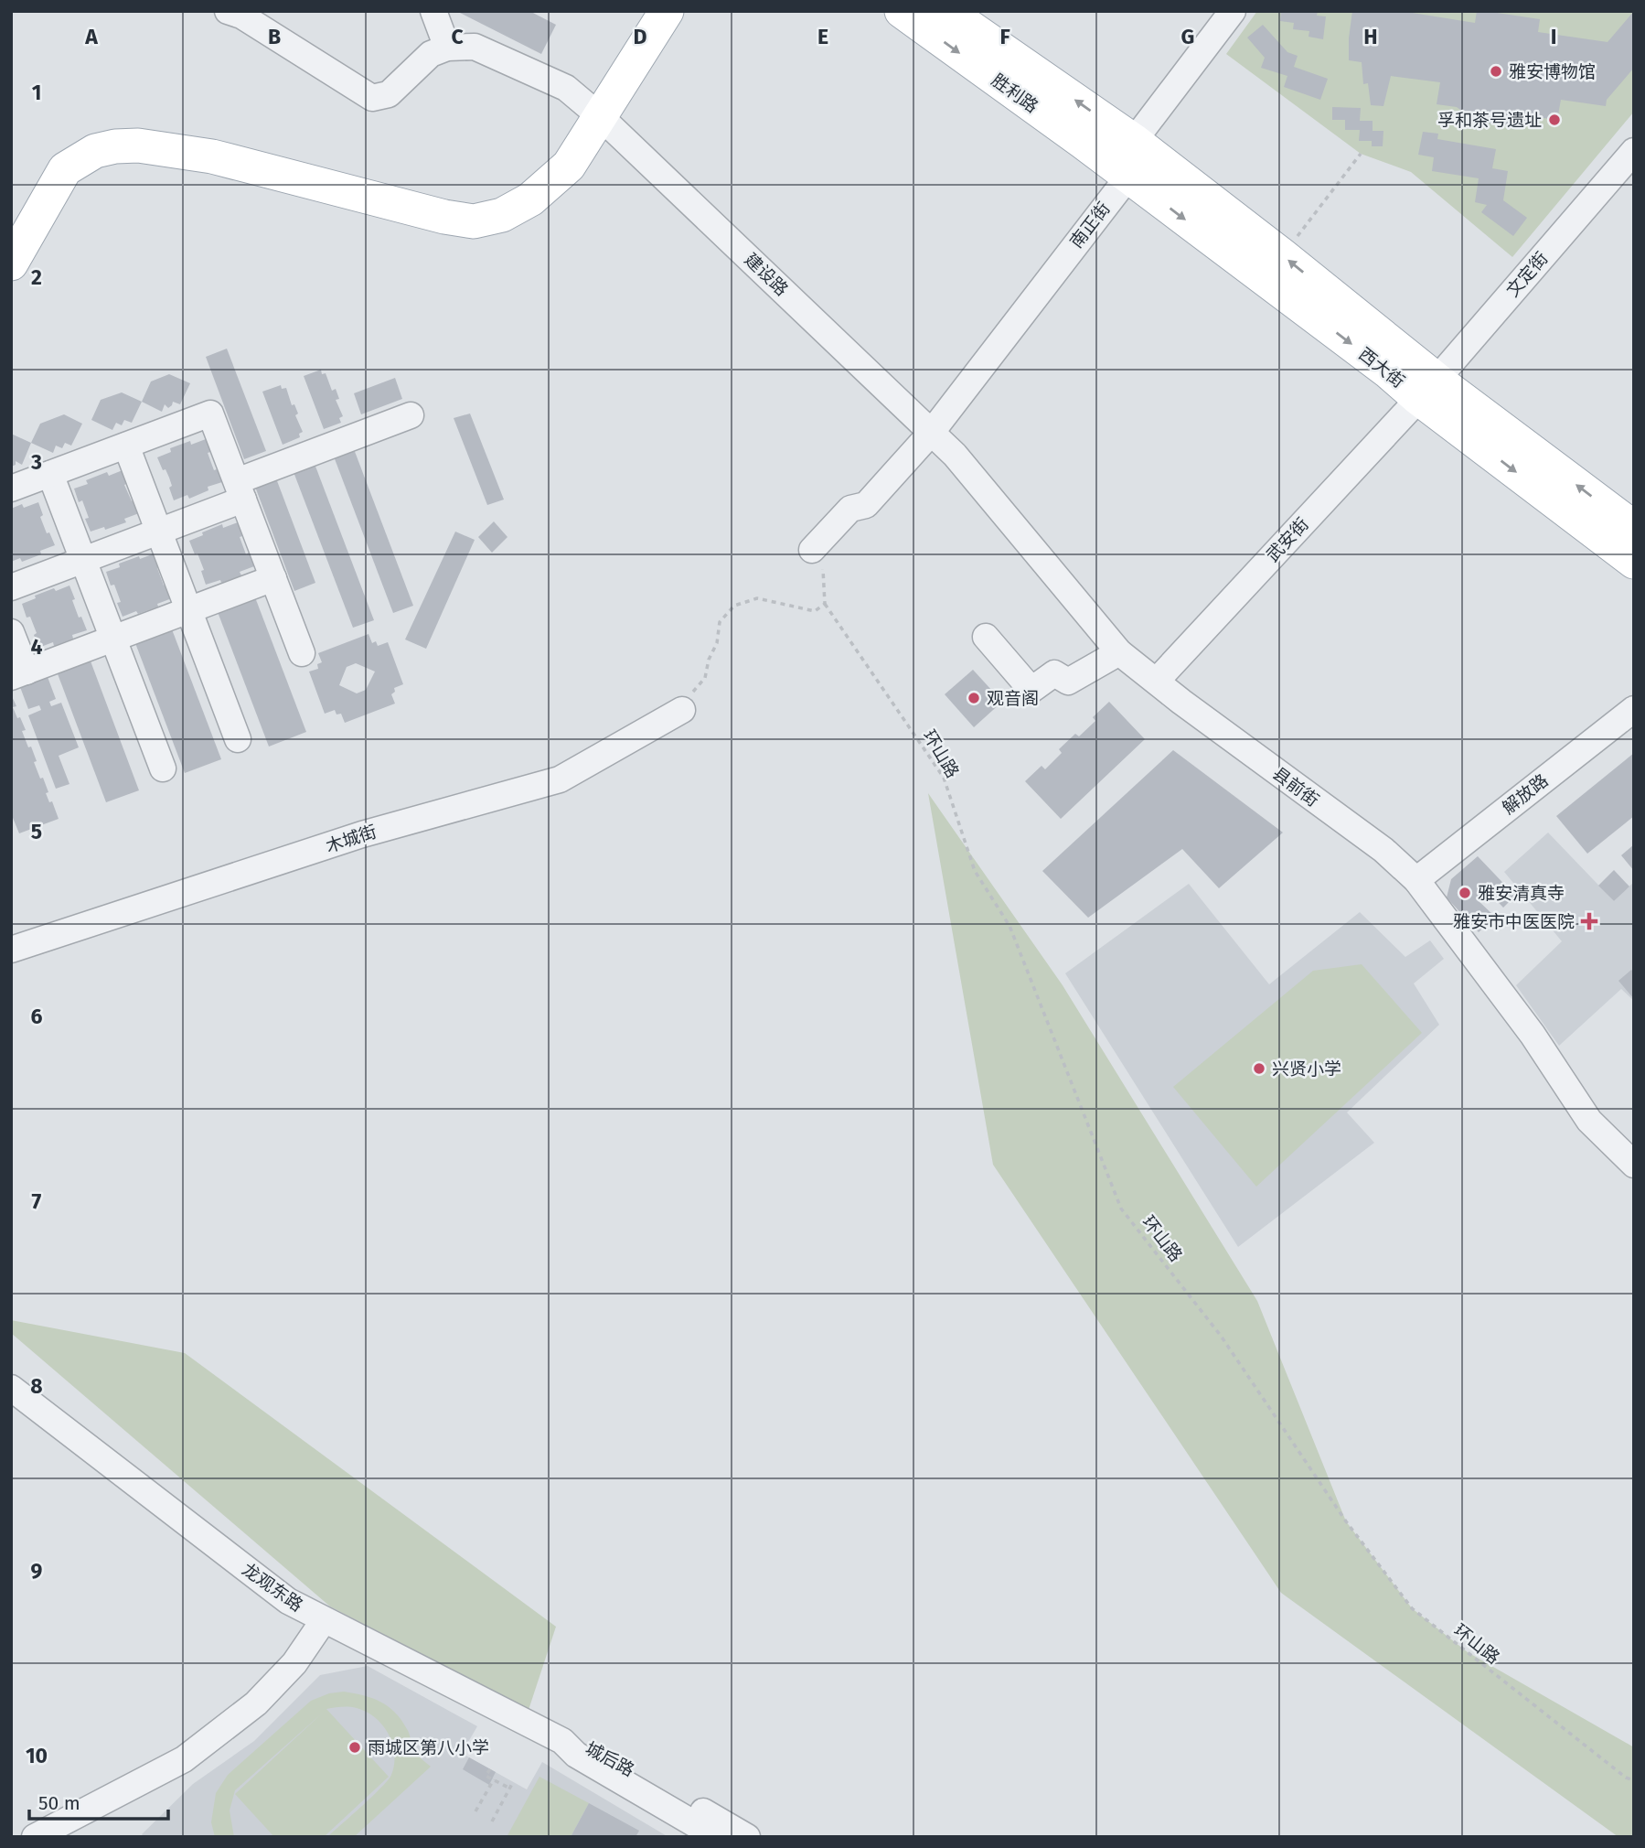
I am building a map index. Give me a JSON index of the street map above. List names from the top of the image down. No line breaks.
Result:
{"streets":{"main road":["胜利路","西大街"],"street":["南正街","建设路","文定街","武安街","县前街","解放路","木城街","龙观东路","城后路"],"path":["环山路"]},"crossings":[["胜利路","南正街"],["胜利路","西大街"],["南正街","建设路"],["南正街","西大街"],["南正街","县前街"],["建设路","县前街"],["文定街","西大街"],["文定街","武安街"],["西大街","武安街"],["武安街","县前街"],["县前街","解放路"],["龙观东路","城后路"]],"places":{"other":["雅安博物馆","孚和茶号遗址","观音阁","雅安清真寺","兴贤小学","雨城区第八小学"],"health":["雅安市中医医院"]},"scale_bar":"50 m","grid":{"columns":["A","B","C","D","E","F","G","H","I"],"rows":["1","2","3","4","5","6","7","8","9","10"]}}
